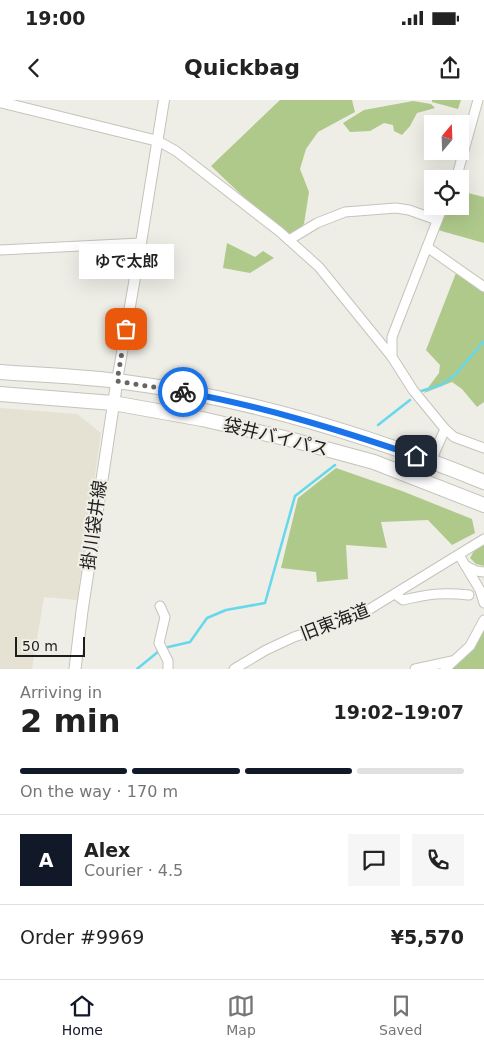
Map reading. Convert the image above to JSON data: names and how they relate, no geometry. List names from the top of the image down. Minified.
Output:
{"streets":{"highway":["袋井バイパス"],"main road":["掛川袋井線"],"street":["旧東海道"]},"crossings":[["袋井バイパス","掛川袋井線"]],"places":["ゆで太郎"],"scale_bar":"50 m","north":"top","page":{"status":"19:00","header":"Quickbag","bubble":"ゆで太郎","scale":"50 m","heading":["2 min","Arriving in","19:02–19:07"],"panel":["Alex","Courier · 4.5","Order #9969","¥5,570"],"bar":"On the way · 170 m","round":"A","tabs":["Home","Map","Saved"]}}
